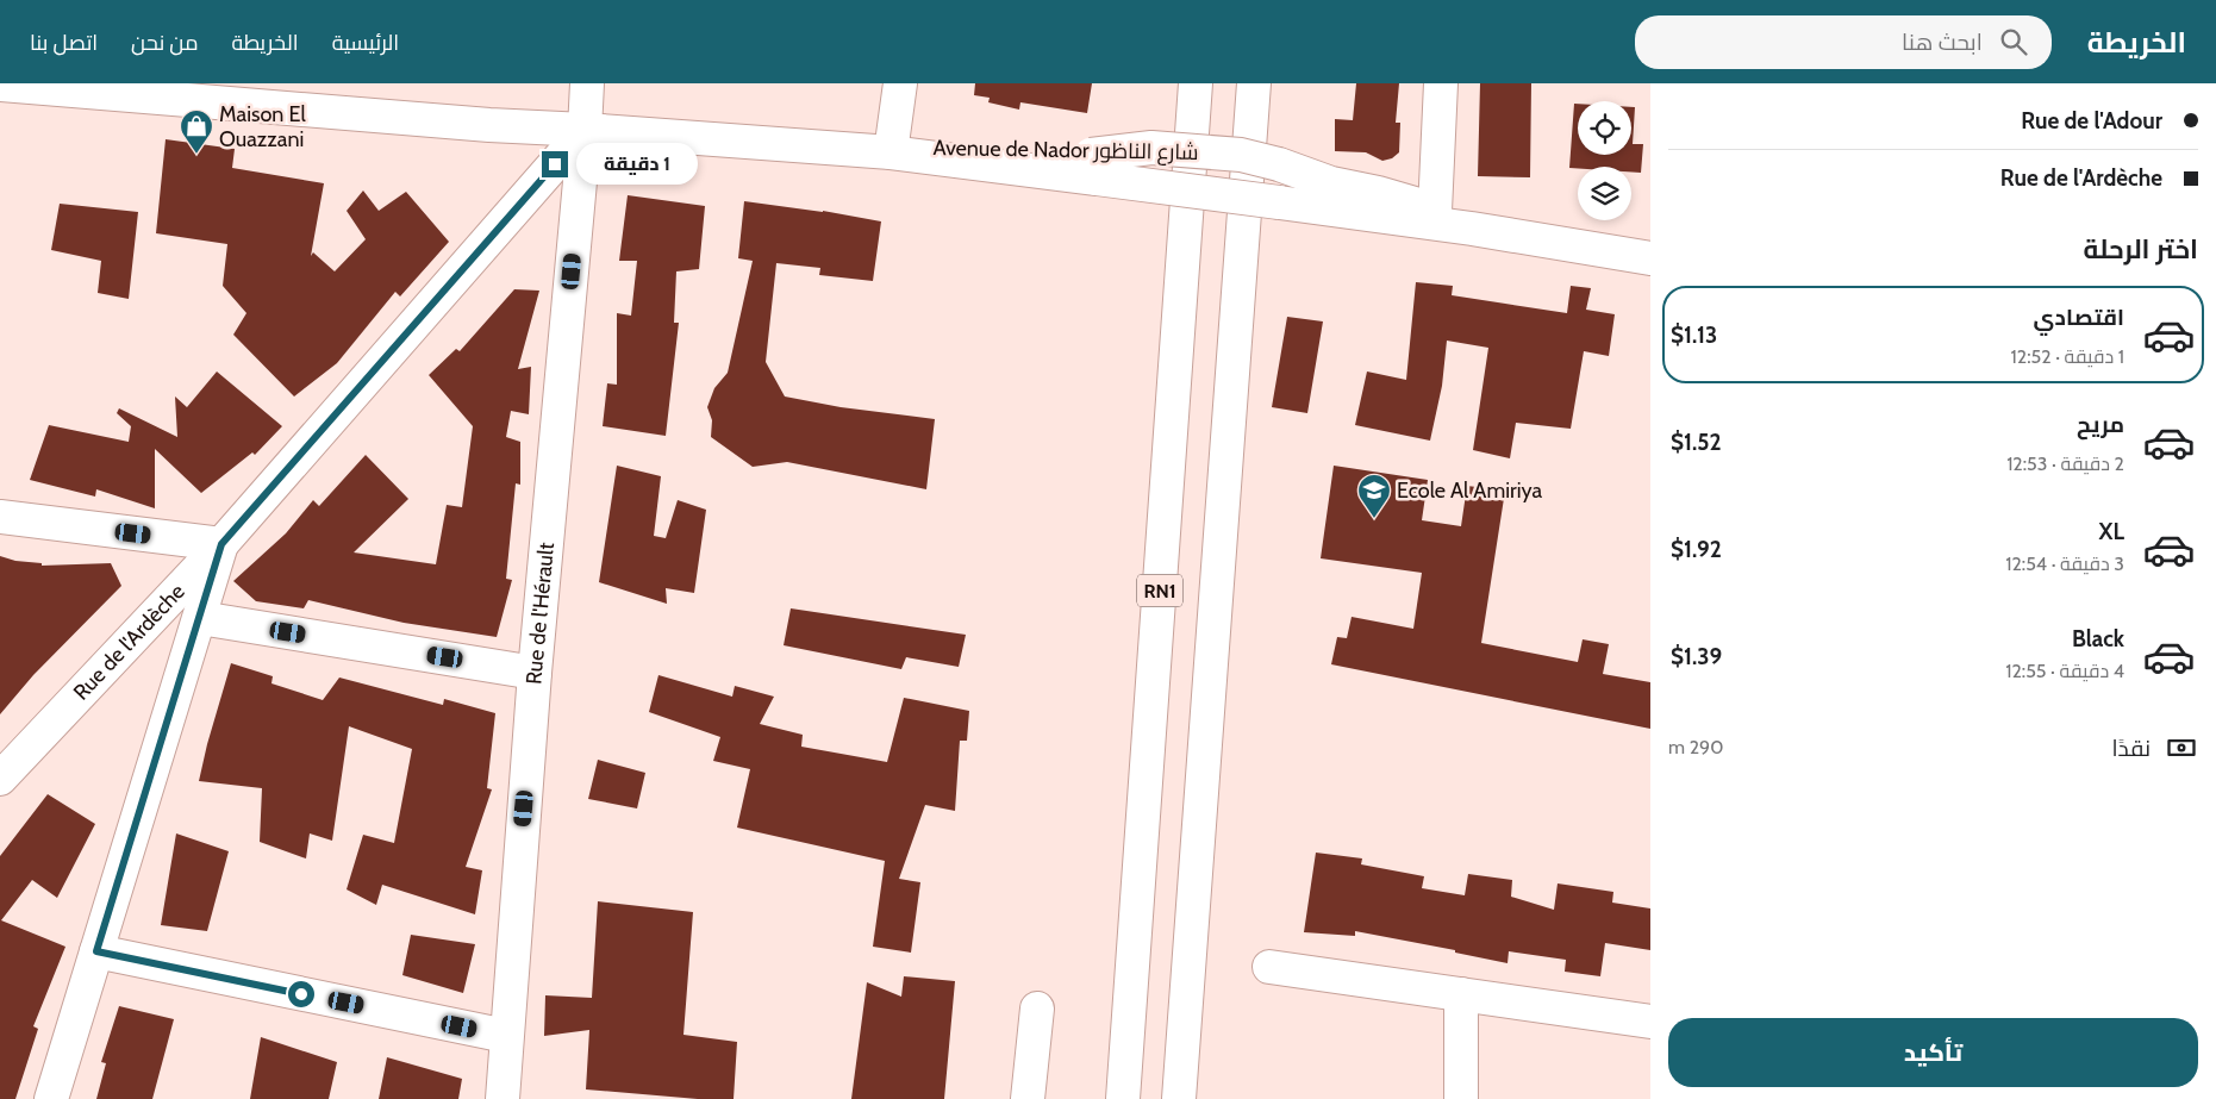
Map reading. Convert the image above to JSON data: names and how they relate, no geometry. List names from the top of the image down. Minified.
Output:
{"streets":{"main road":["Avenue de Nador شارع الناظور","RN1","Rue de l'Hérault","Rue de l'Ardèche"]},"crossings":[["Avenue de Nador شارع الناظور","Rue de l'Hérault"],["Avenue de Nador شارع الناظور","Rue de l'Ardèche"],["Rue de l'Hérault","Rue de l'Ardèche"]],"places":{"shop":["Maison El Ouazzani"],"school or university":["Ecole Al Amiriya"]},"page":{"header":"الخريطة","search":"ابحث هنا","nav":["الرئيسية","الخريطة","من نحن","اتصل بنا"],"banner":["Rue de l'Adour","Rue de l'Ardèche"],"bubble":"1 دقيقة","heading":"اختر الرحلة","list":[{"name":"اقتصادي","note":"1 دقيقة · 12:52","value":"$1.13"},{"name":"مريح","note":"2 دقيقة · 12:53","value":"$1.52"},{"name":"XL","note":"3 دقيقة · 12:54","value":"$1.92"},{"name":"Black","note":"4 دقيقة · 12:55","value":"$1.39"}],"pay":["نقدًا","290 m"],"buttons":"تأكيد"}}
